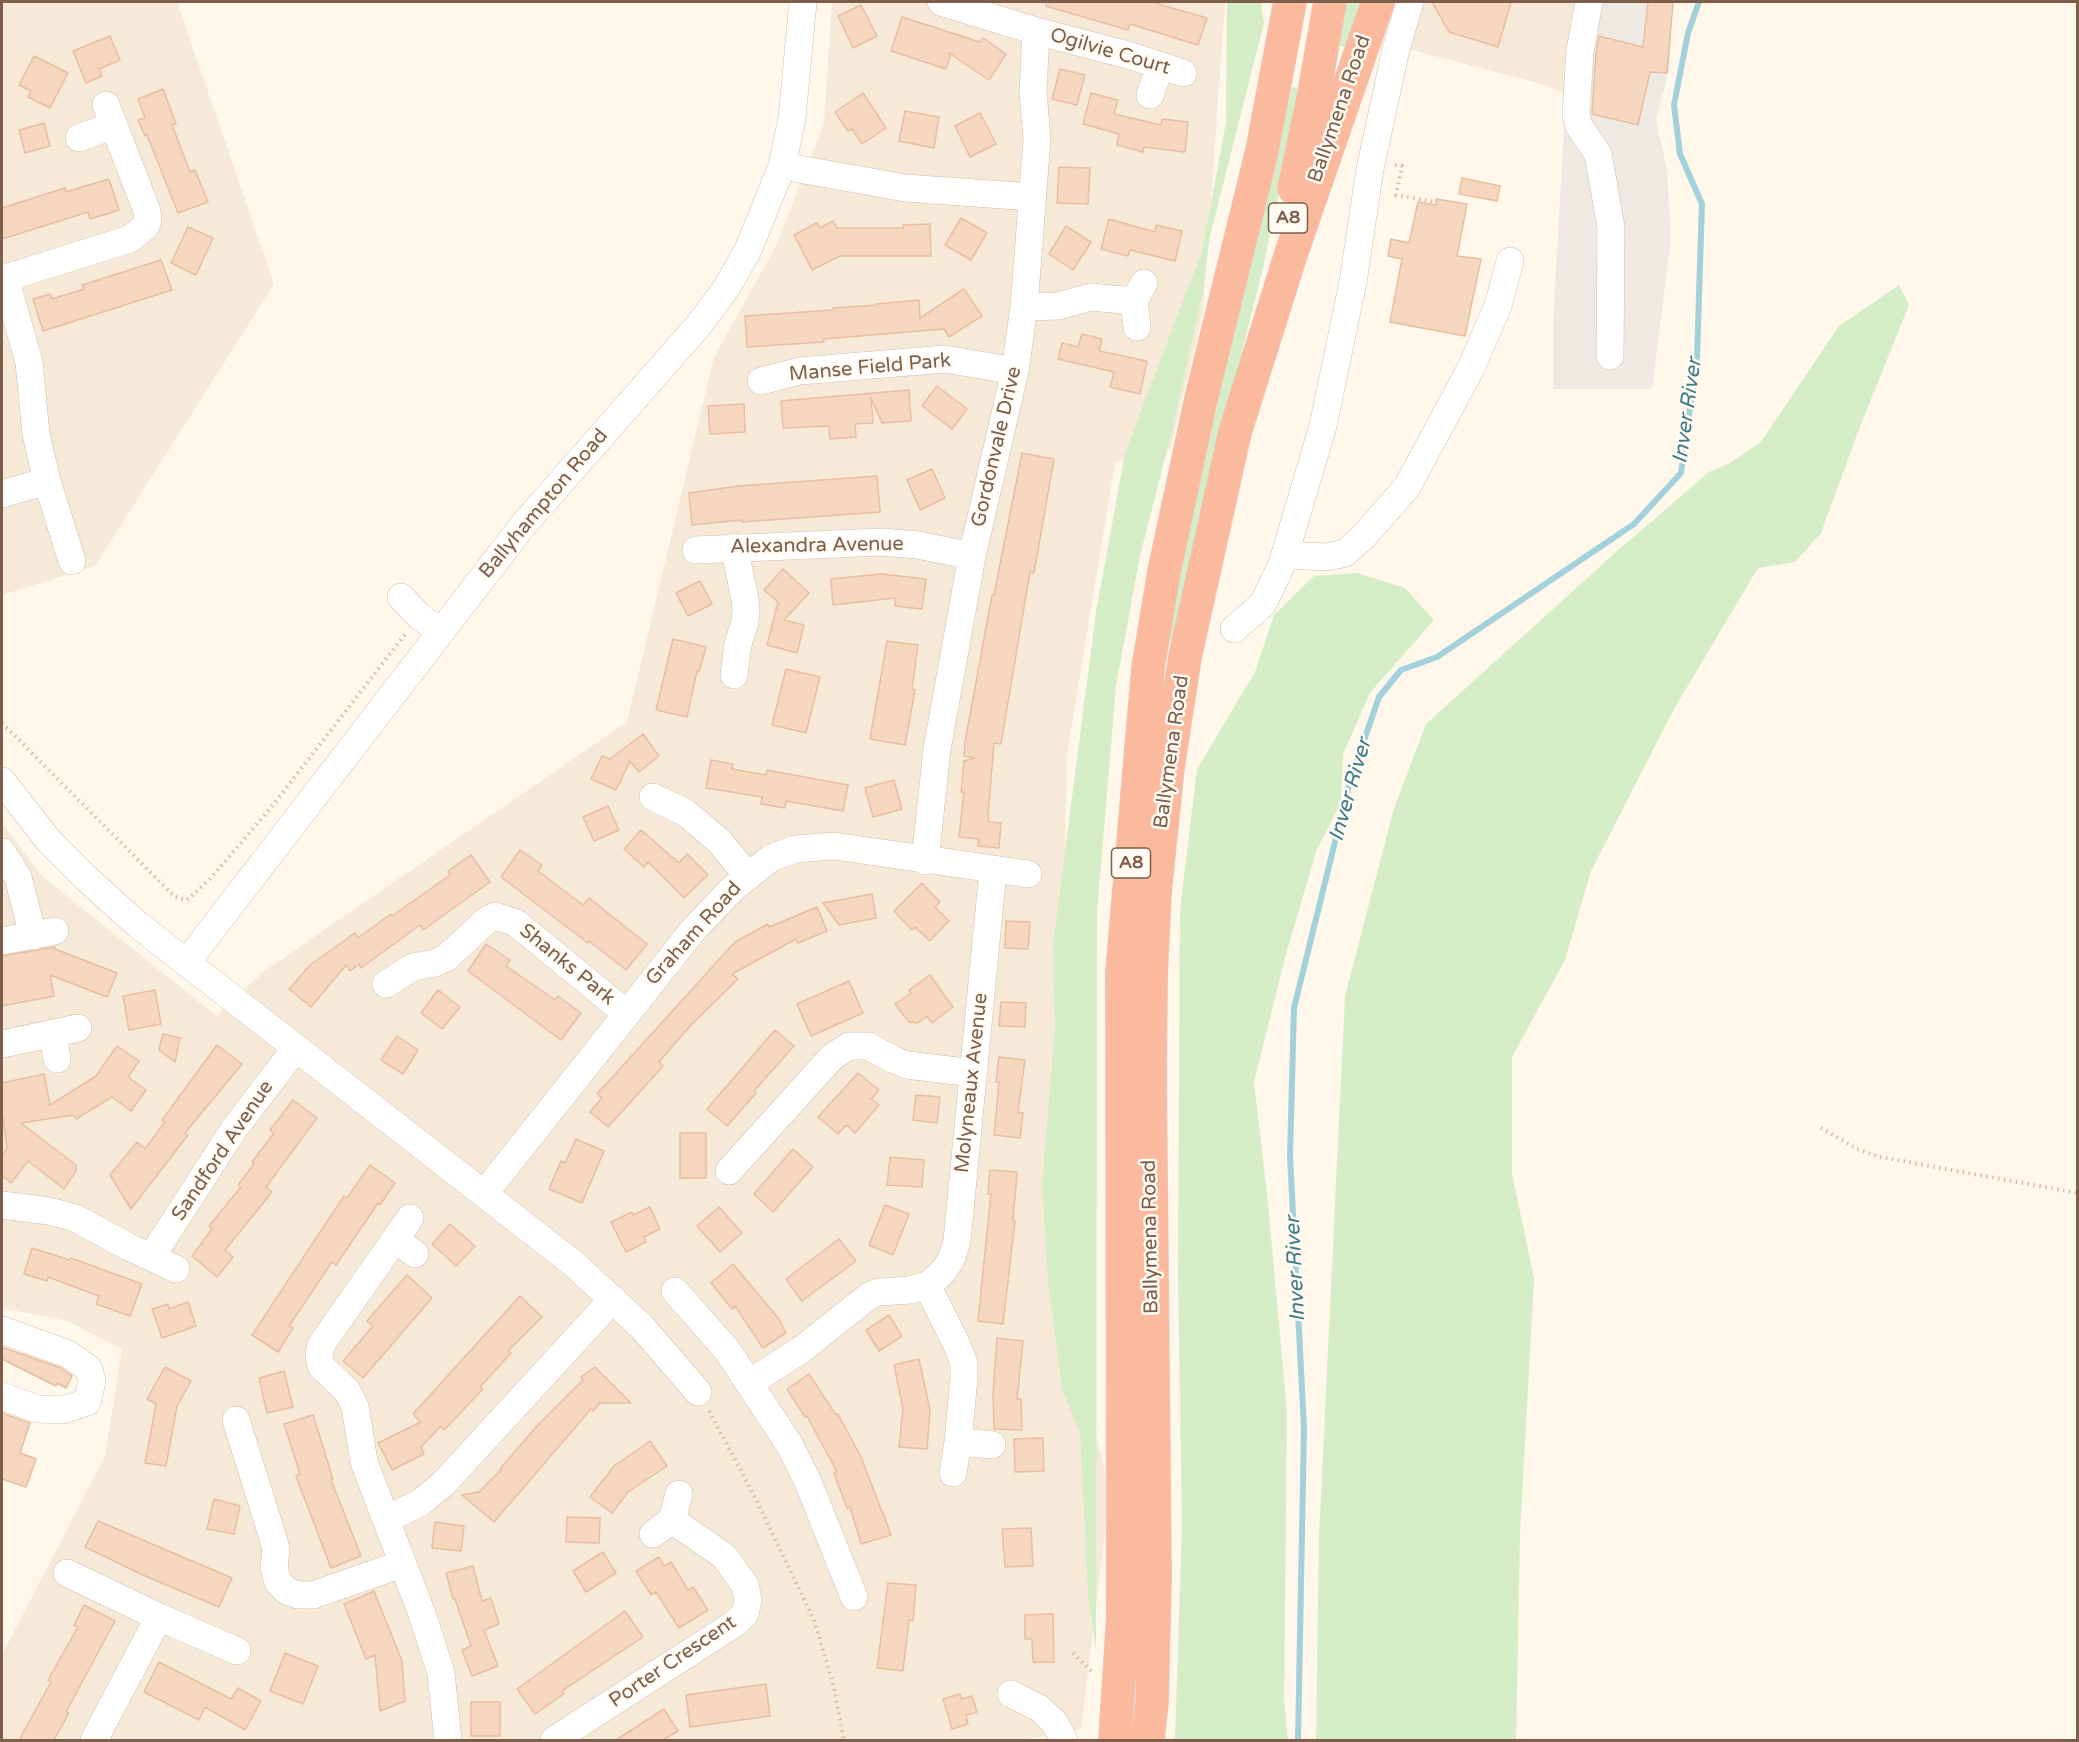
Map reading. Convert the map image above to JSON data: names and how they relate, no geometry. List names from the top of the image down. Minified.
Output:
{"streets":{"highway":["Ballymena Road","A8"],"street":["Ogilvie Court","Manse Field Park","Gordonvale Drive","Ballyhampton Road","Alexandra Avenue","Graham Road","Shanks Park","Molyneaux Avenue","Sandford Avenue","Porter Crescent"]},"crossings":[["Ogilvie Court","Gordonvale Drive"],["Ballymena Road","A8"],["Manse Field Park","Gordonvale Drive"],["Gordonvale Drive","Alexandra Avenue"],["Gordonvale Drive","Graham Road"],["Graham Road","Shanks Park"],["Graham Road","Molyneaux Avenue"]],"water":["Inver River"]}
